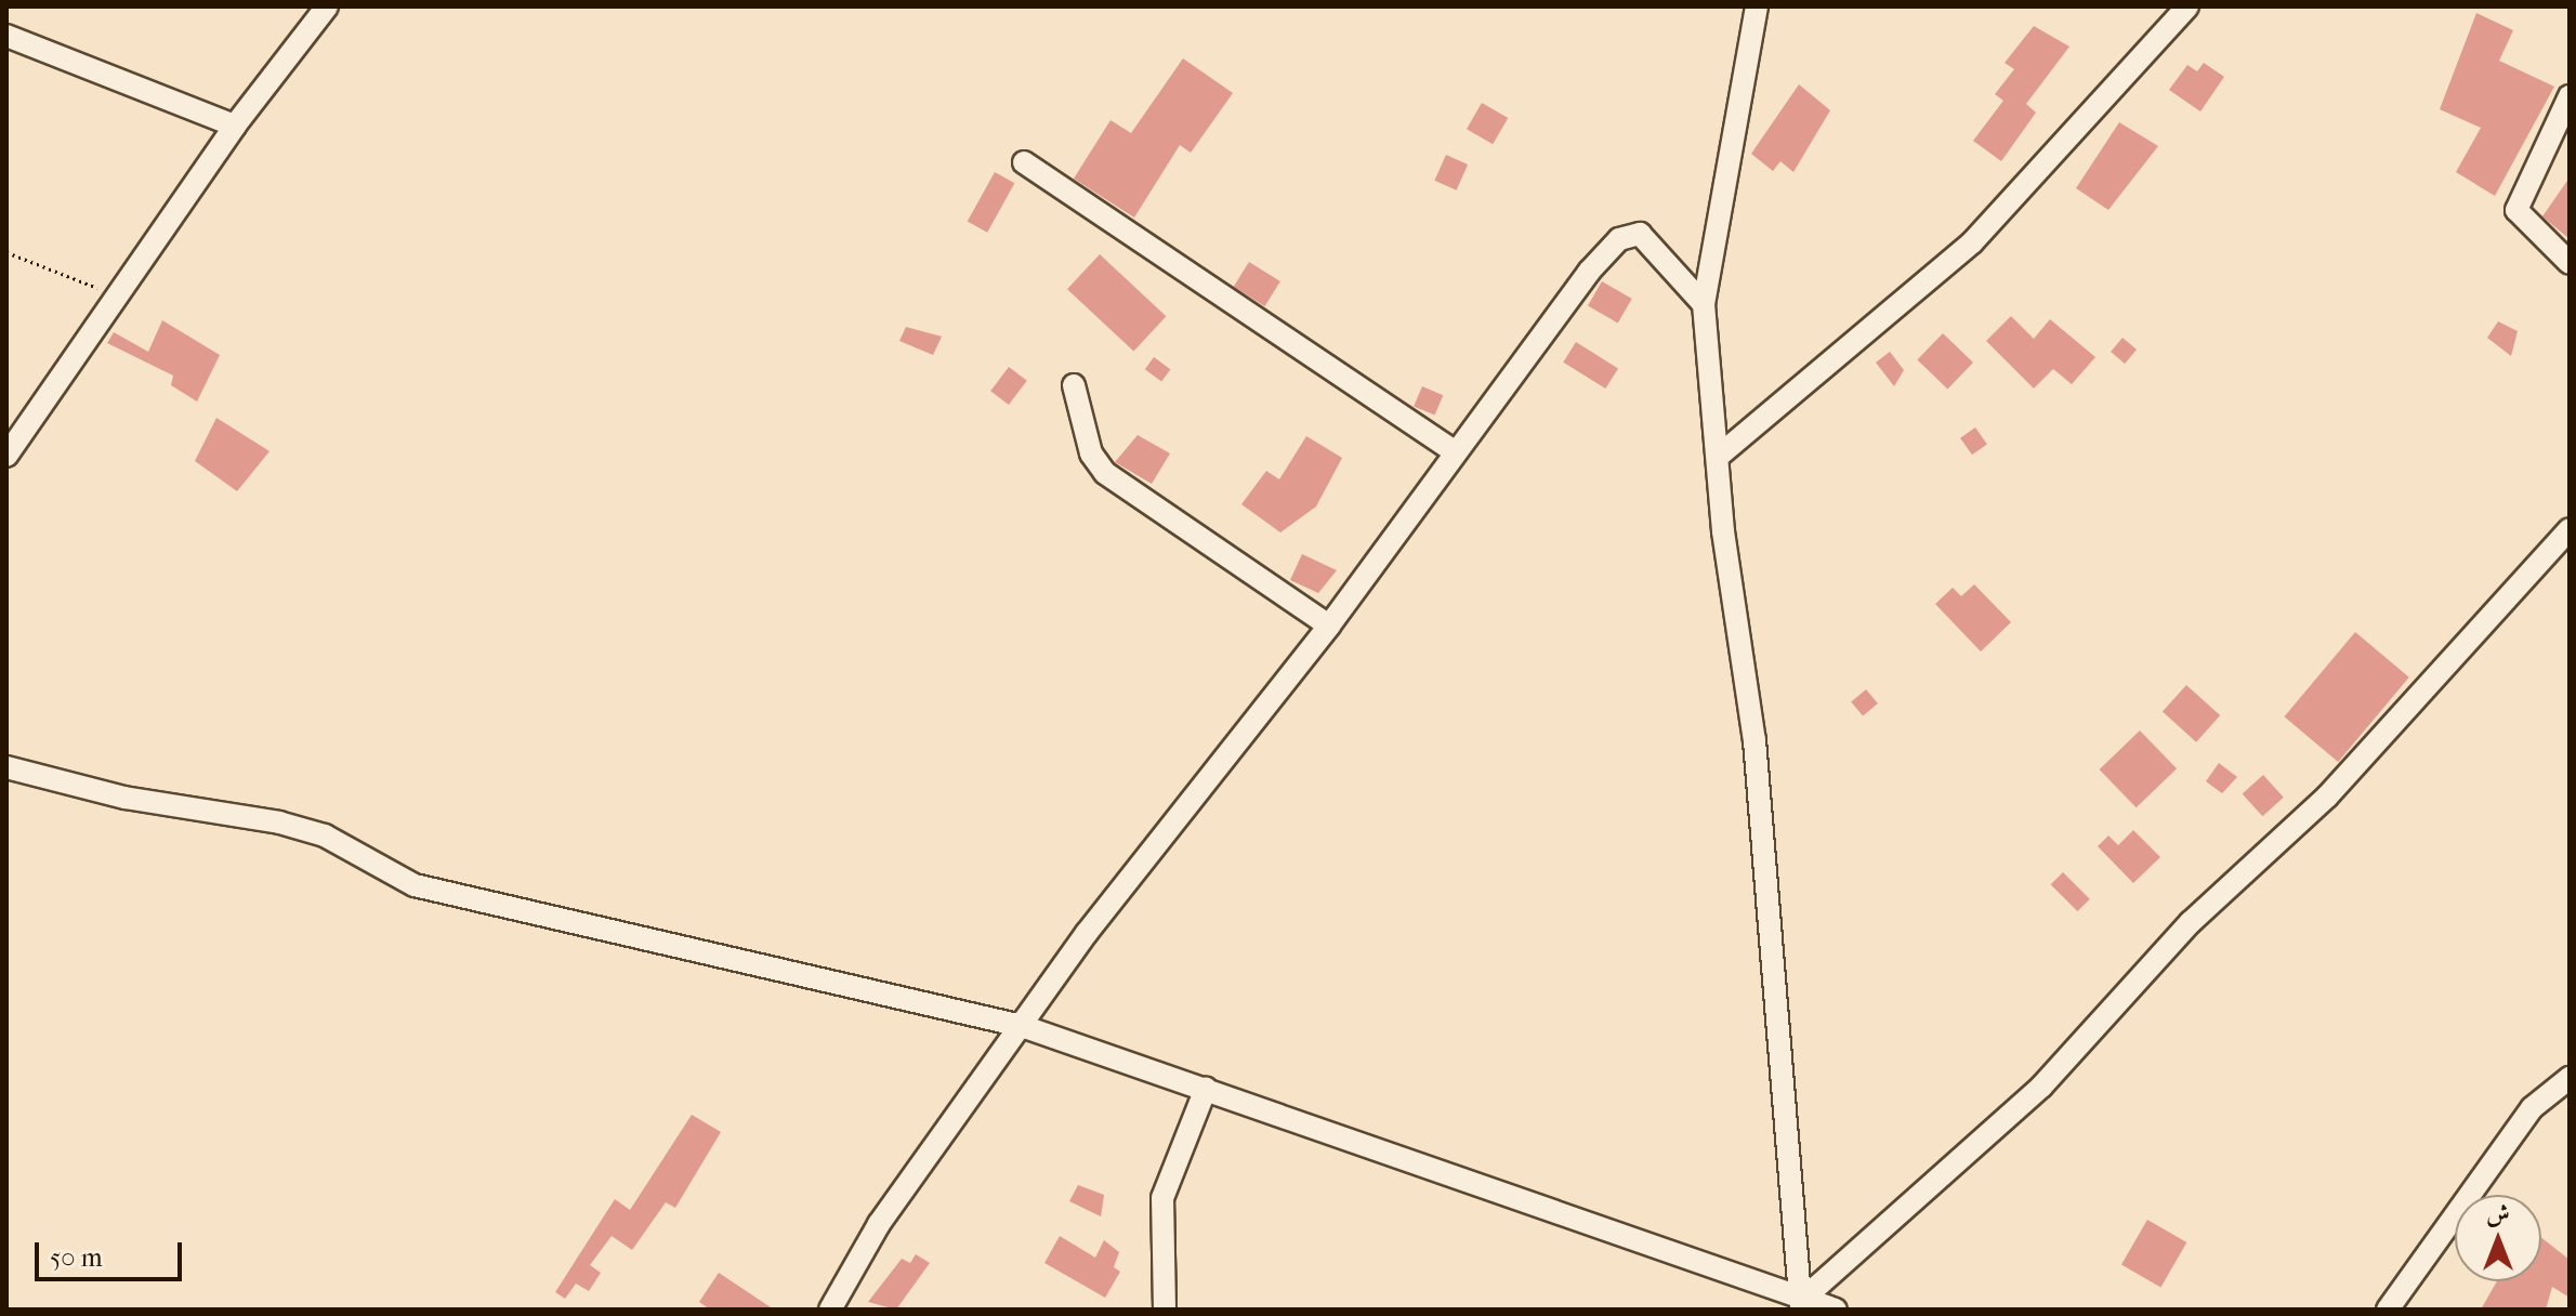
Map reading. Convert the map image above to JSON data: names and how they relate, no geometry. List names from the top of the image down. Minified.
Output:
{"scale_bar":"50 m","north":"top"}
